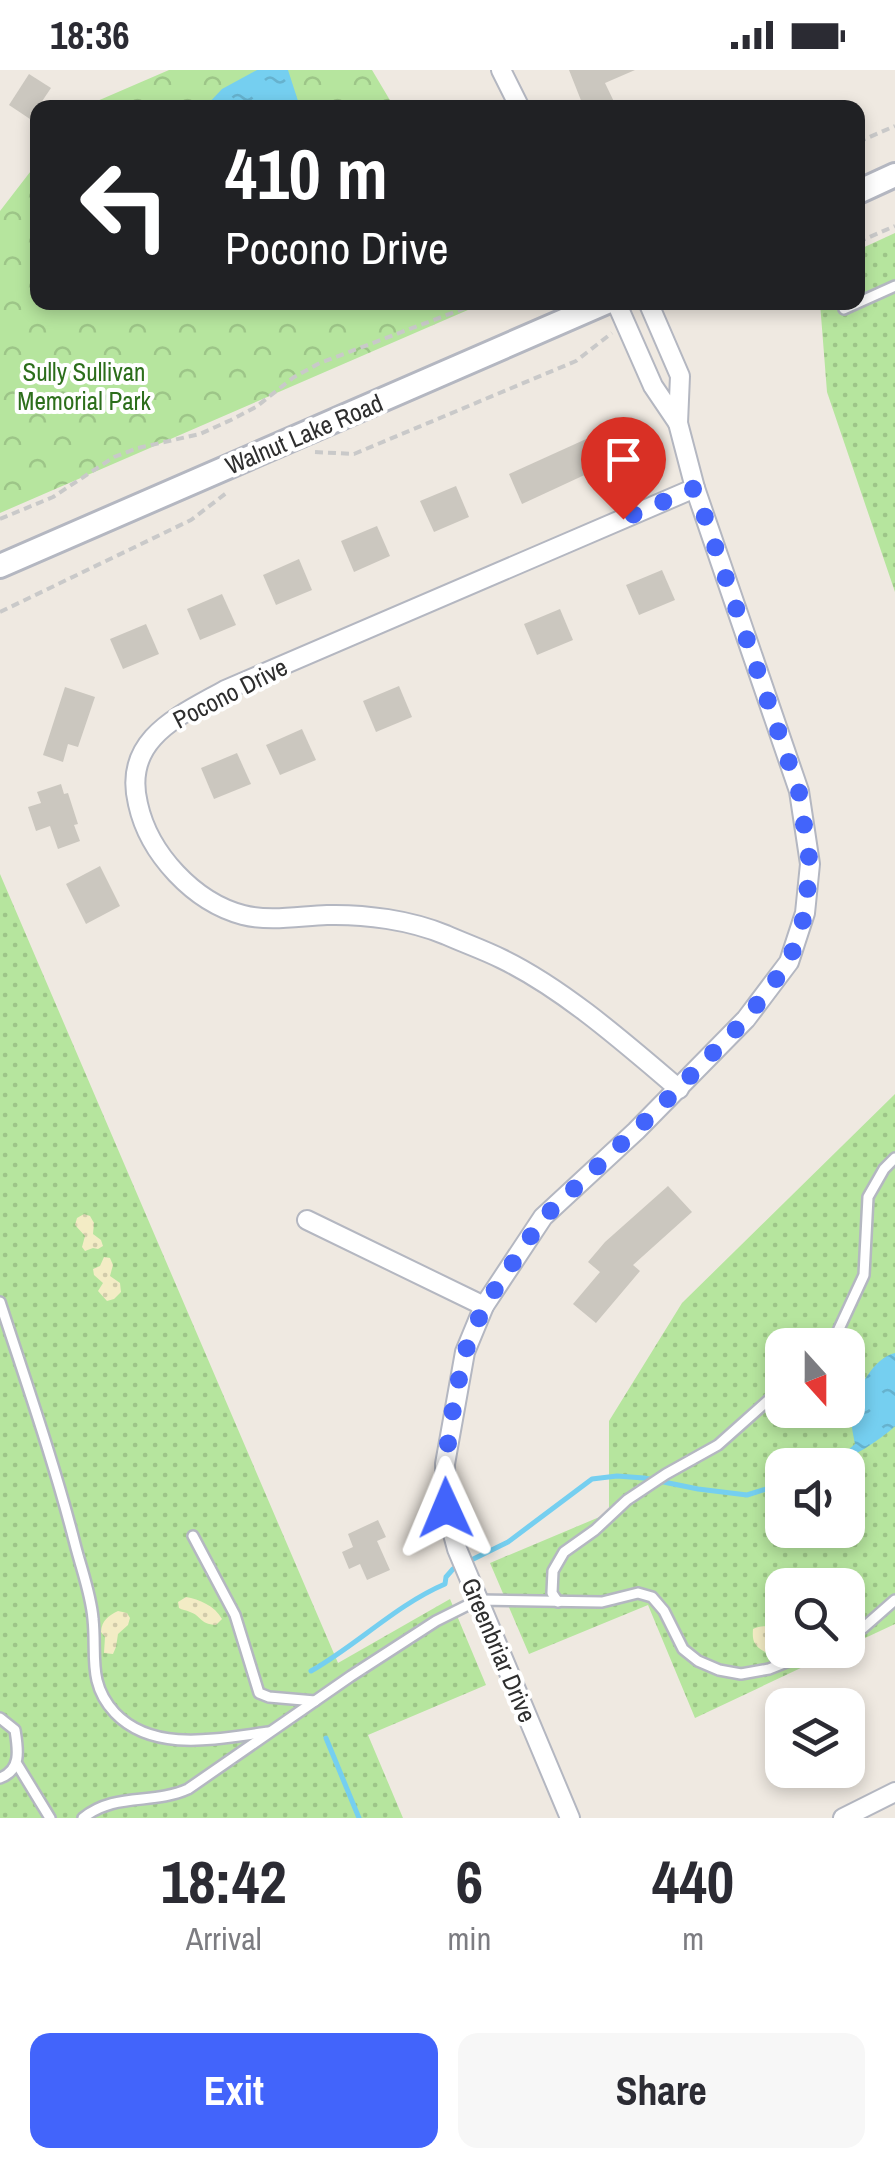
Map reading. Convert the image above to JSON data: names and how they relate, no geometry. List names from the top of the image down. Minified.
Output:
{"streets":{"street":["Walnut Lake Road","Pocono Drive","Greenbriar Drive"]},"crossings":[["Pocono Drive","Greenbriar Drive"]],"parks":["Sully Sullivan Memorial Park"],"north":"bottom","page":{"status":"18:36","turn":["410 m","Pocono Drive"],"eta":["18:42","Arrival","6","min","440","m"],"buttons":["Exit","Share"]}}
